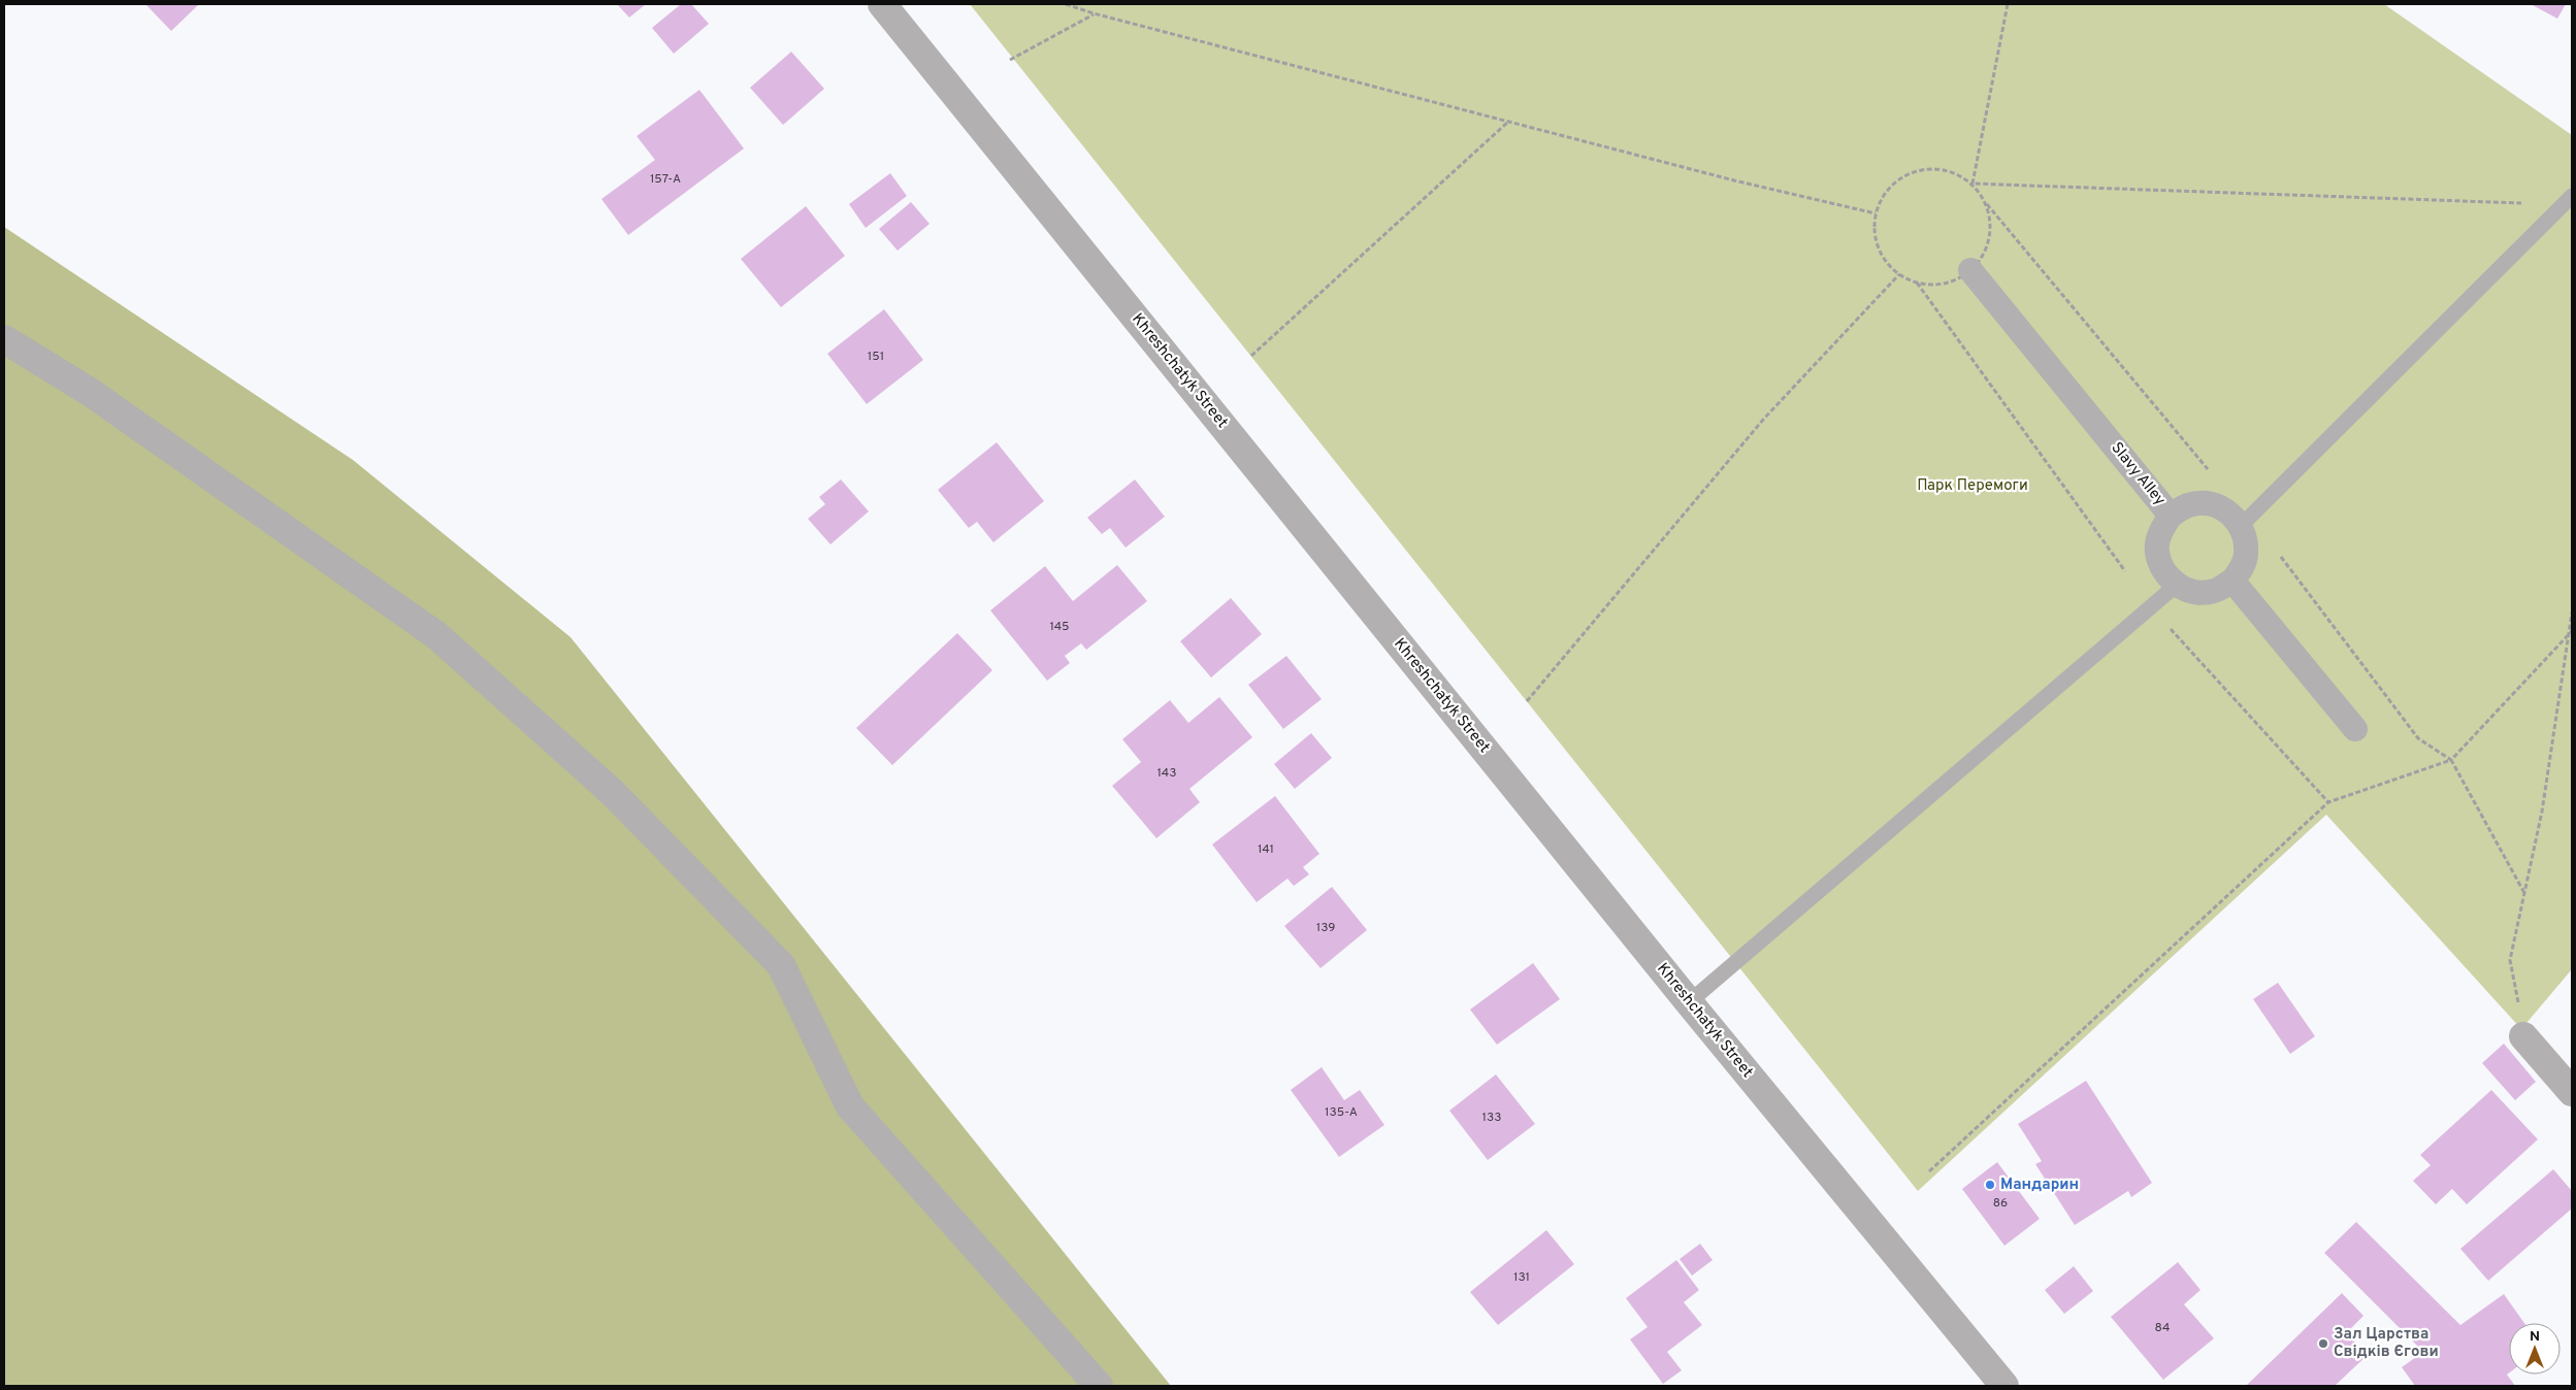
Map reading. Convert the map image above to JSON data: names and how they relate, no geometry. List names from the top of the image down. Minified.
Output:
{"streets":{"street":["Khreshchatyk Street","Slavy Alley"]},"parks":["Парк Перемоги"],"places":["Мандарин","Зал Царства Свідків Єгови"],"house_numbers":["157-А","151","145","143","141","139","135-А","133","86","131","84"],"north":"top"}
